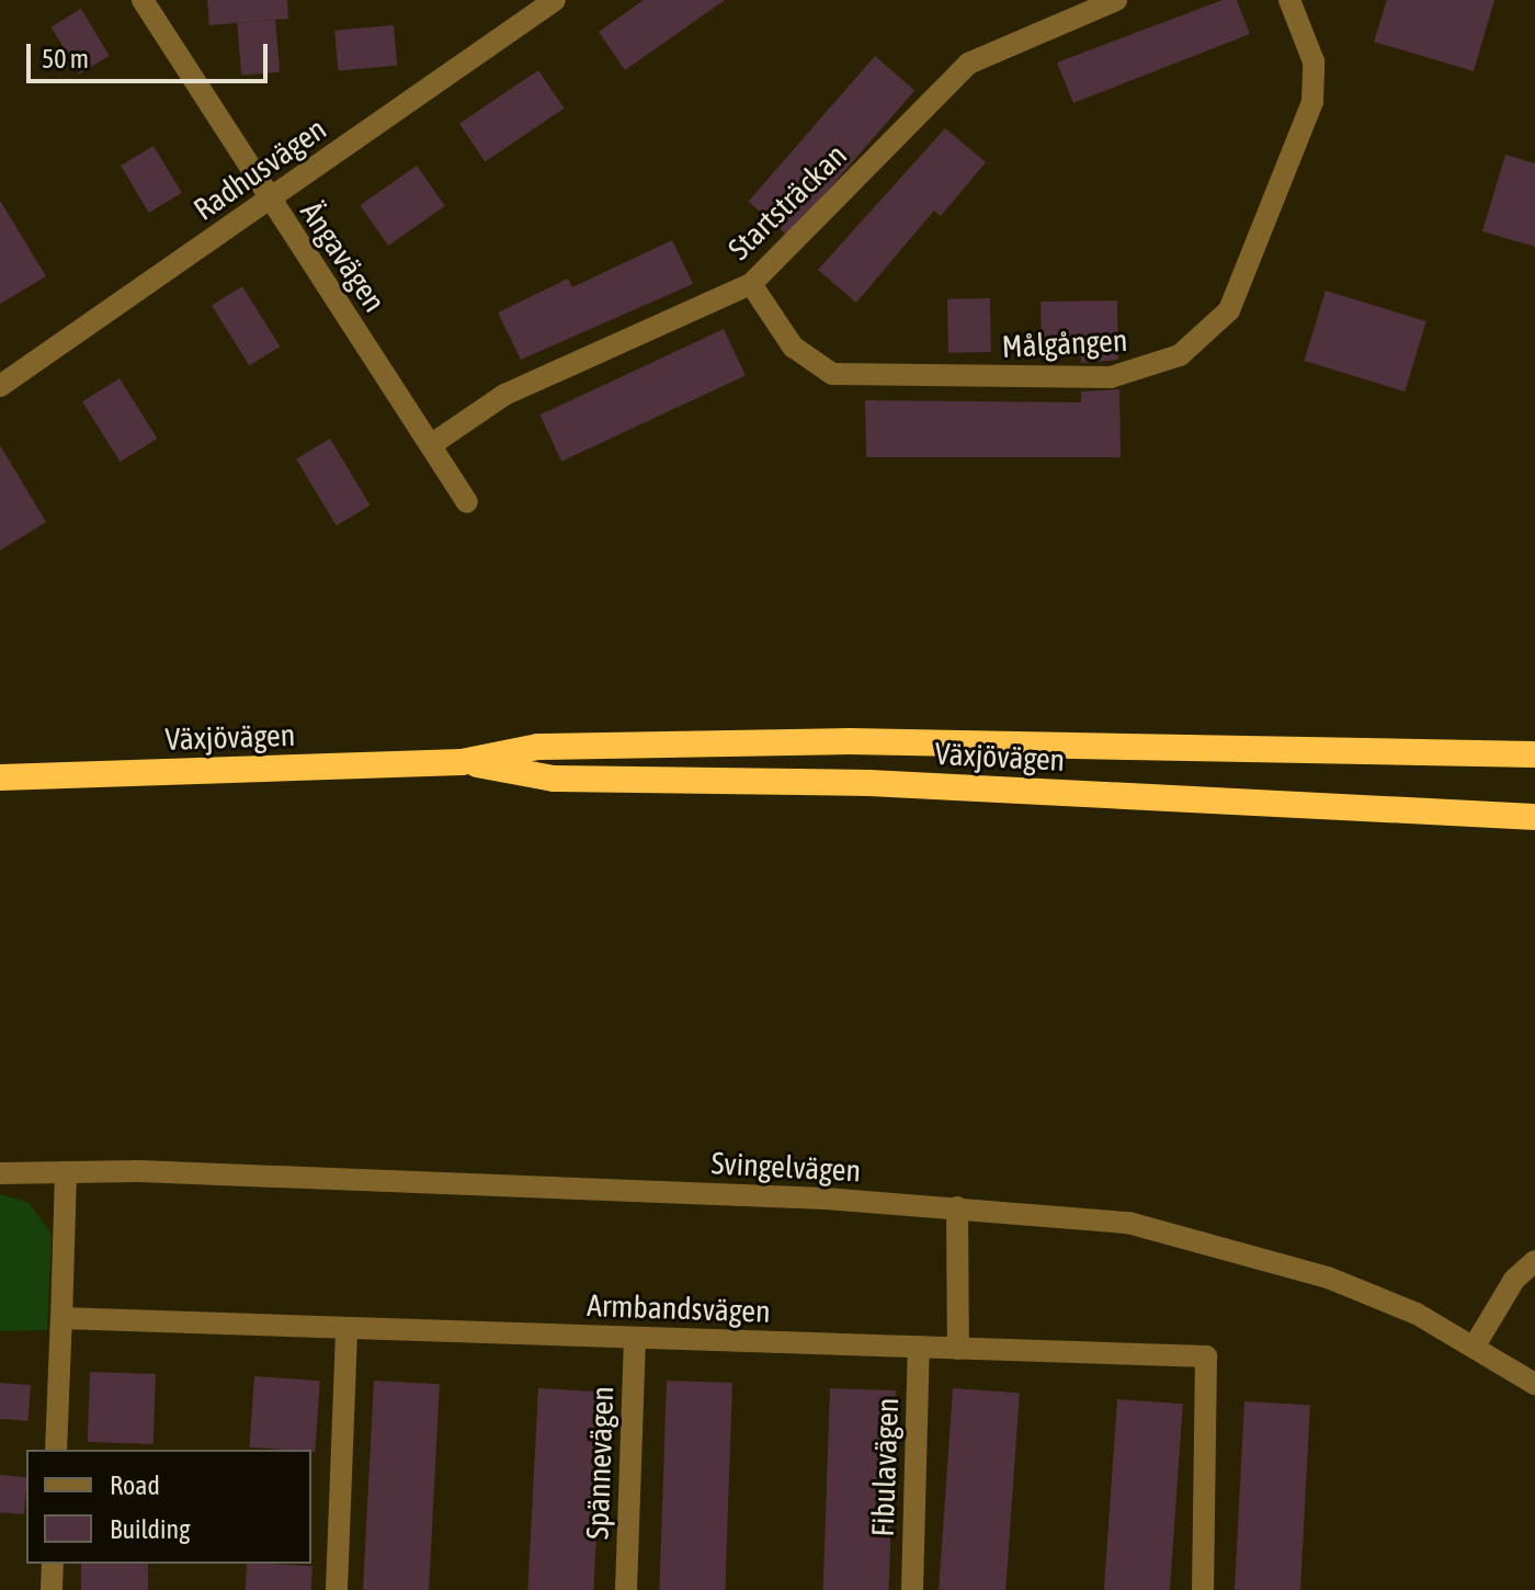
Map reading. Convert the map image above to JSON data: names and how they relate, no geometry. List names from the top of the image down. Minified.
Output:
{"streets":{"highway":["Växjövägen"],"street":["Radhusvägen","Startsträckan","Ängavägen","Målgången","Svingelvägen","Armbandsvägen","Spännevägen","Fibulavägen"]},"crossings":[["Radhusvägen","Ängavägen"],["Startsträckan","Ängavägen"],["Startsträckan","Målgången"],["Armbandsvägen","Spännevägen"],["Armbandsvägen","Fibulavägen"]],"legend":["Road","Building"],"scale_bar":"50 m"}
